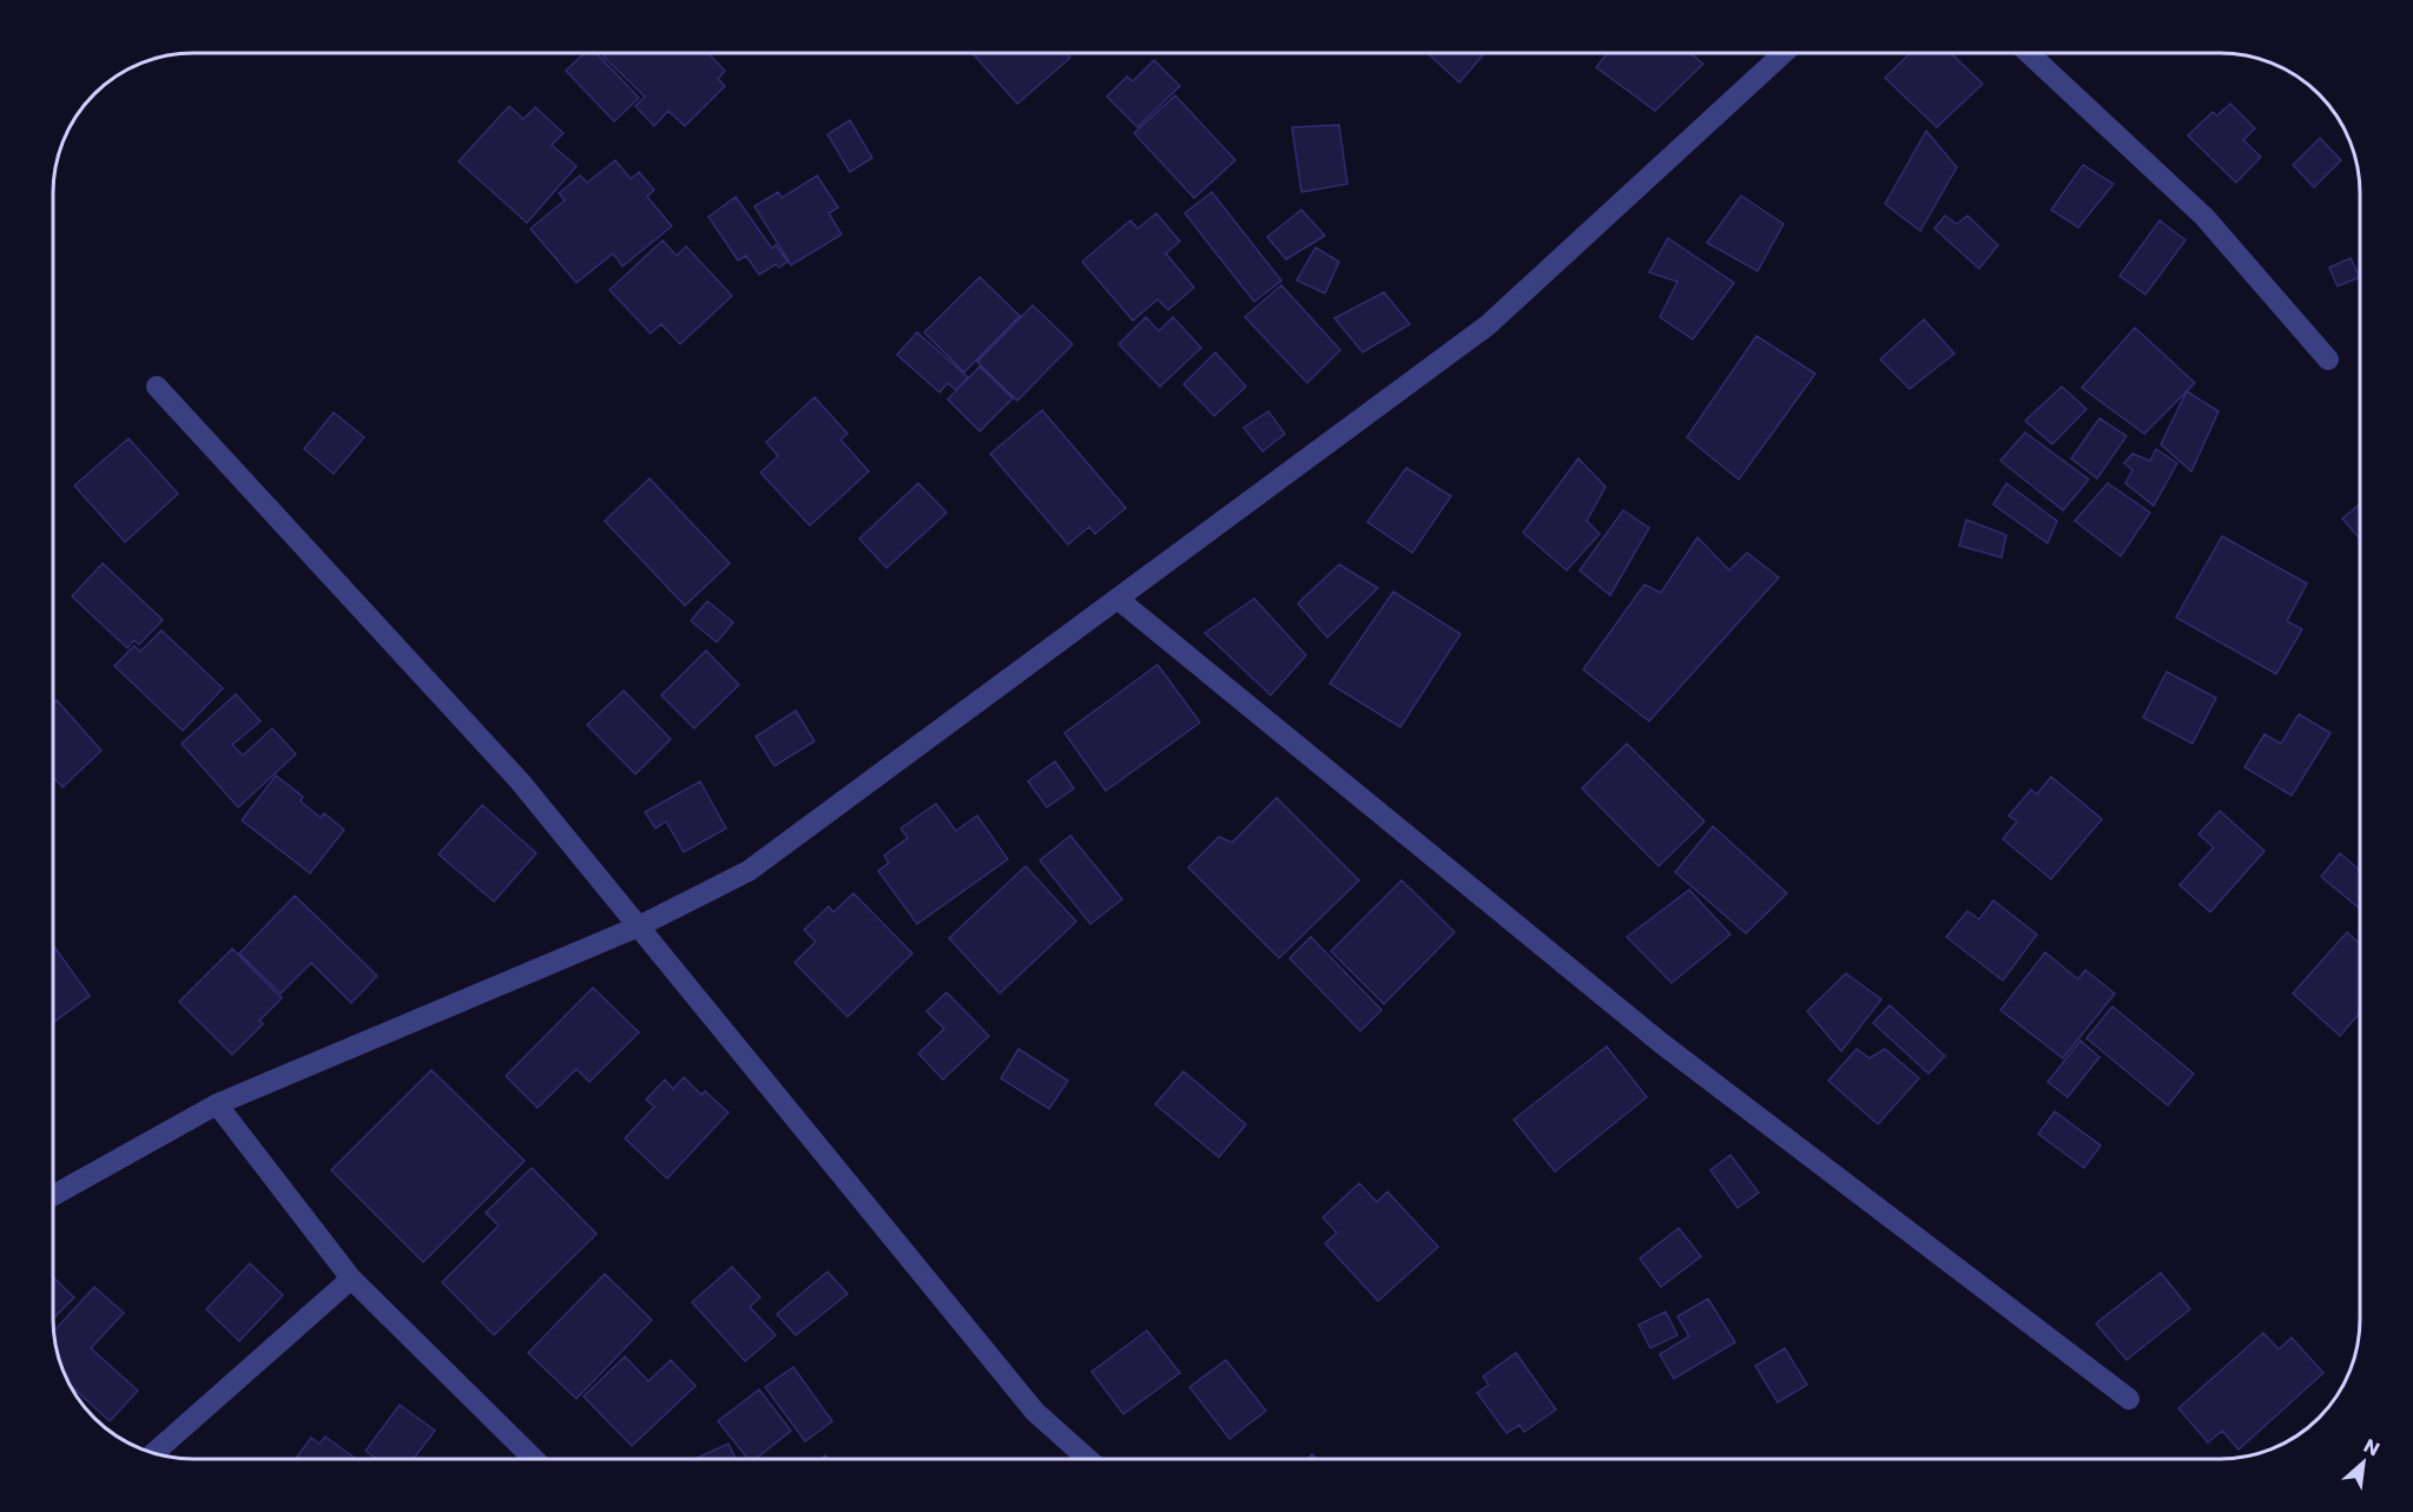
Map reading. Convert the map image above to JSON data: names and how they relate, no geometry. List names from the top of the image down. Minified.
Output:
{"north":"top right"}
